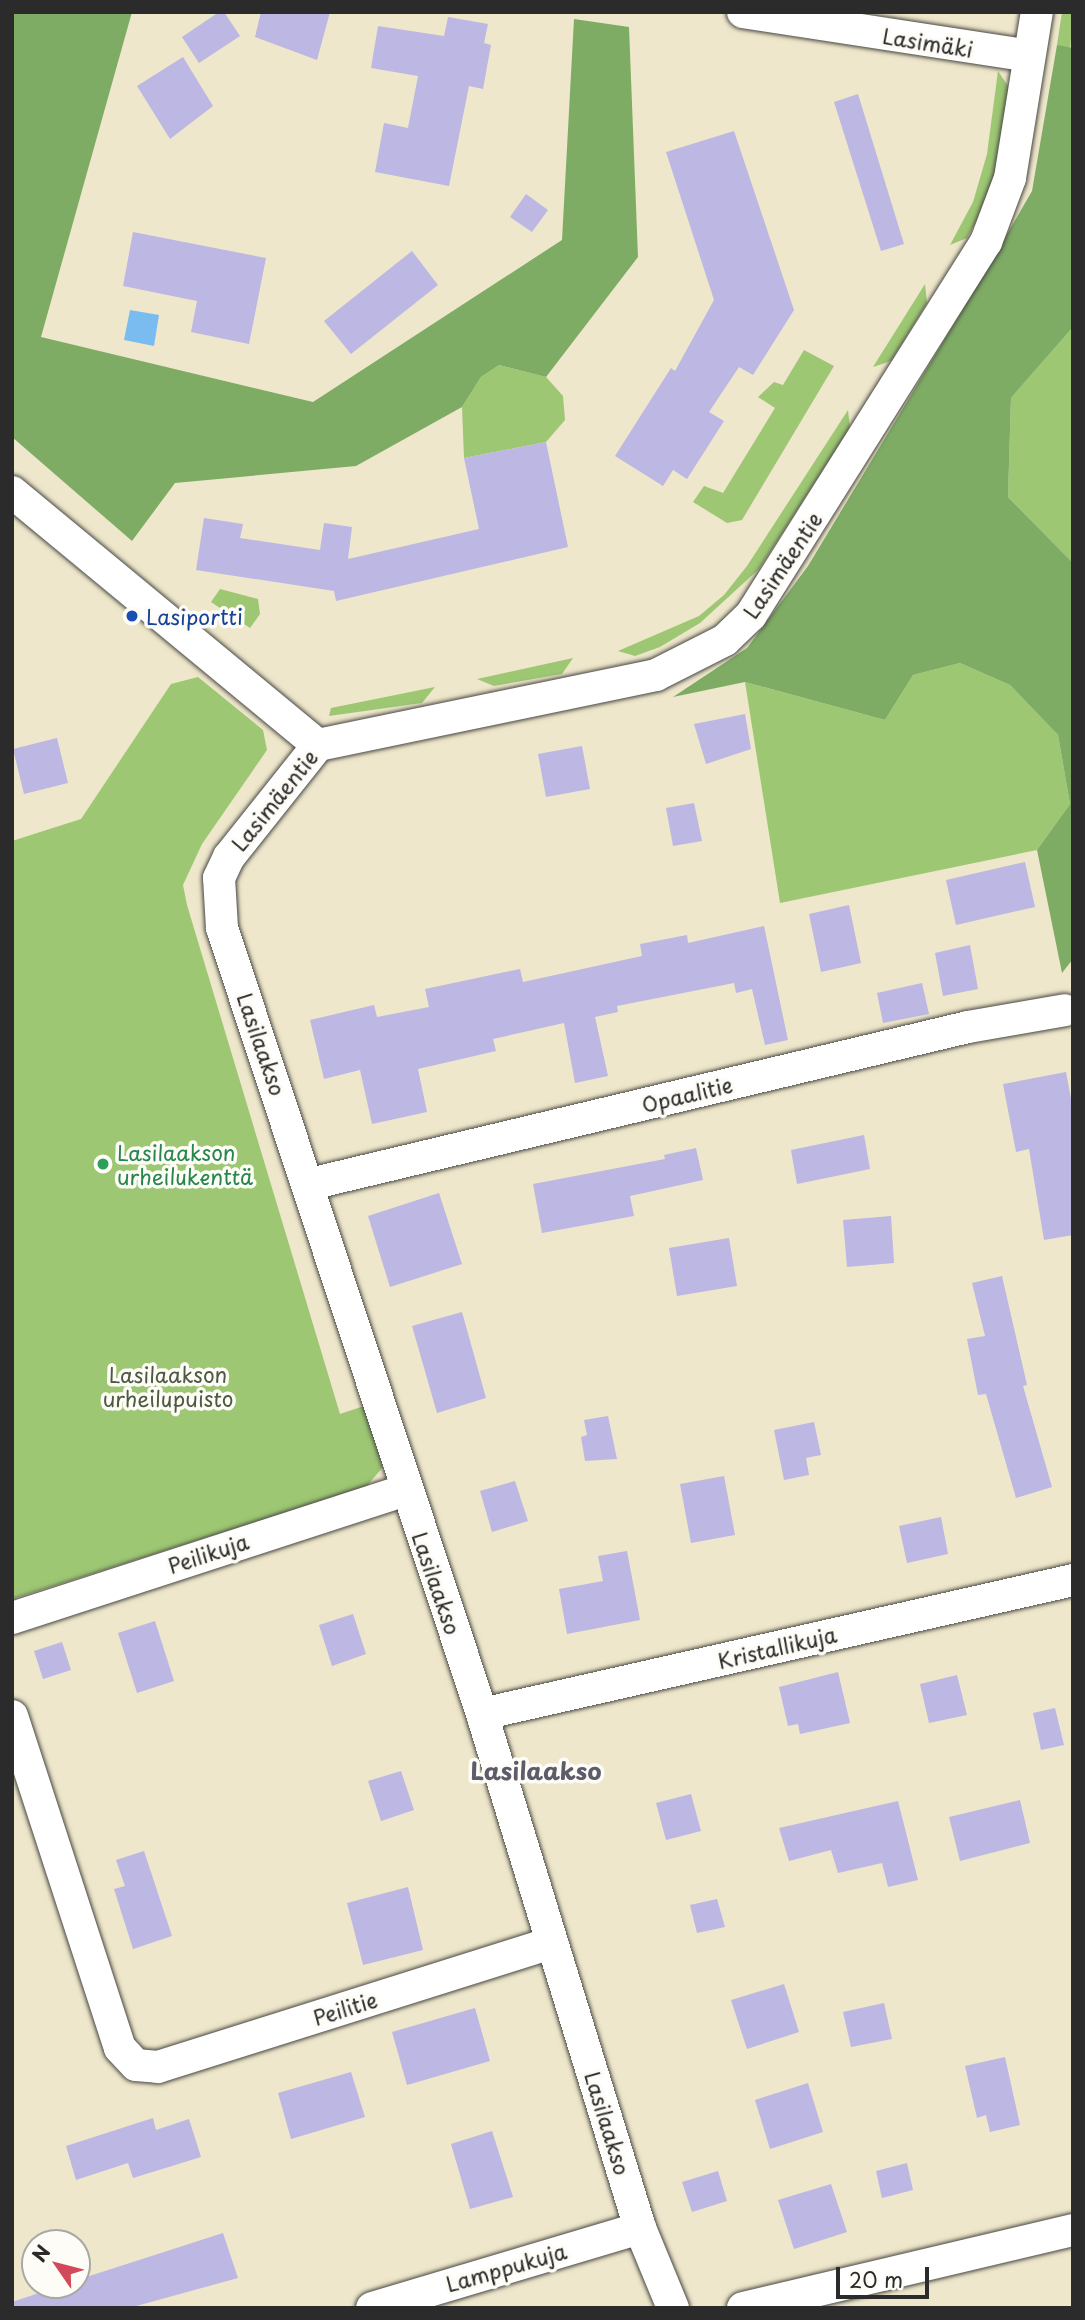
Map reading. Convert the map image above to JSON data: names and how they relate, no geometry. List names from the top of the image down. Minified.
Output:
{"streets":{"street":["Lasimäki","Lasimäentie","Lasilaakso","Opaalitie","Peilikuja","Kristallikuja","Peilitie","Lamppukuja"]},"crossings":[["Lasimäki","Lasimäentie"],["Lasimäentie","Lasilaakso"],["Lasilaakso","Opaalitie"],["Lasilaakso","Peilikuja"],["Lasilaakso","Kristallikuja"],["Lasilaakso","Peilitie"],["Lasilaakso","Lamppukuja"]],"districts":["Lasilaakso"],"parks":["Lasilaakson urheilupuisto"],"places":["Lasiportti","Lasilaakson urheilukenttä"],"scale_bar":"20 m","north":"top left"}
